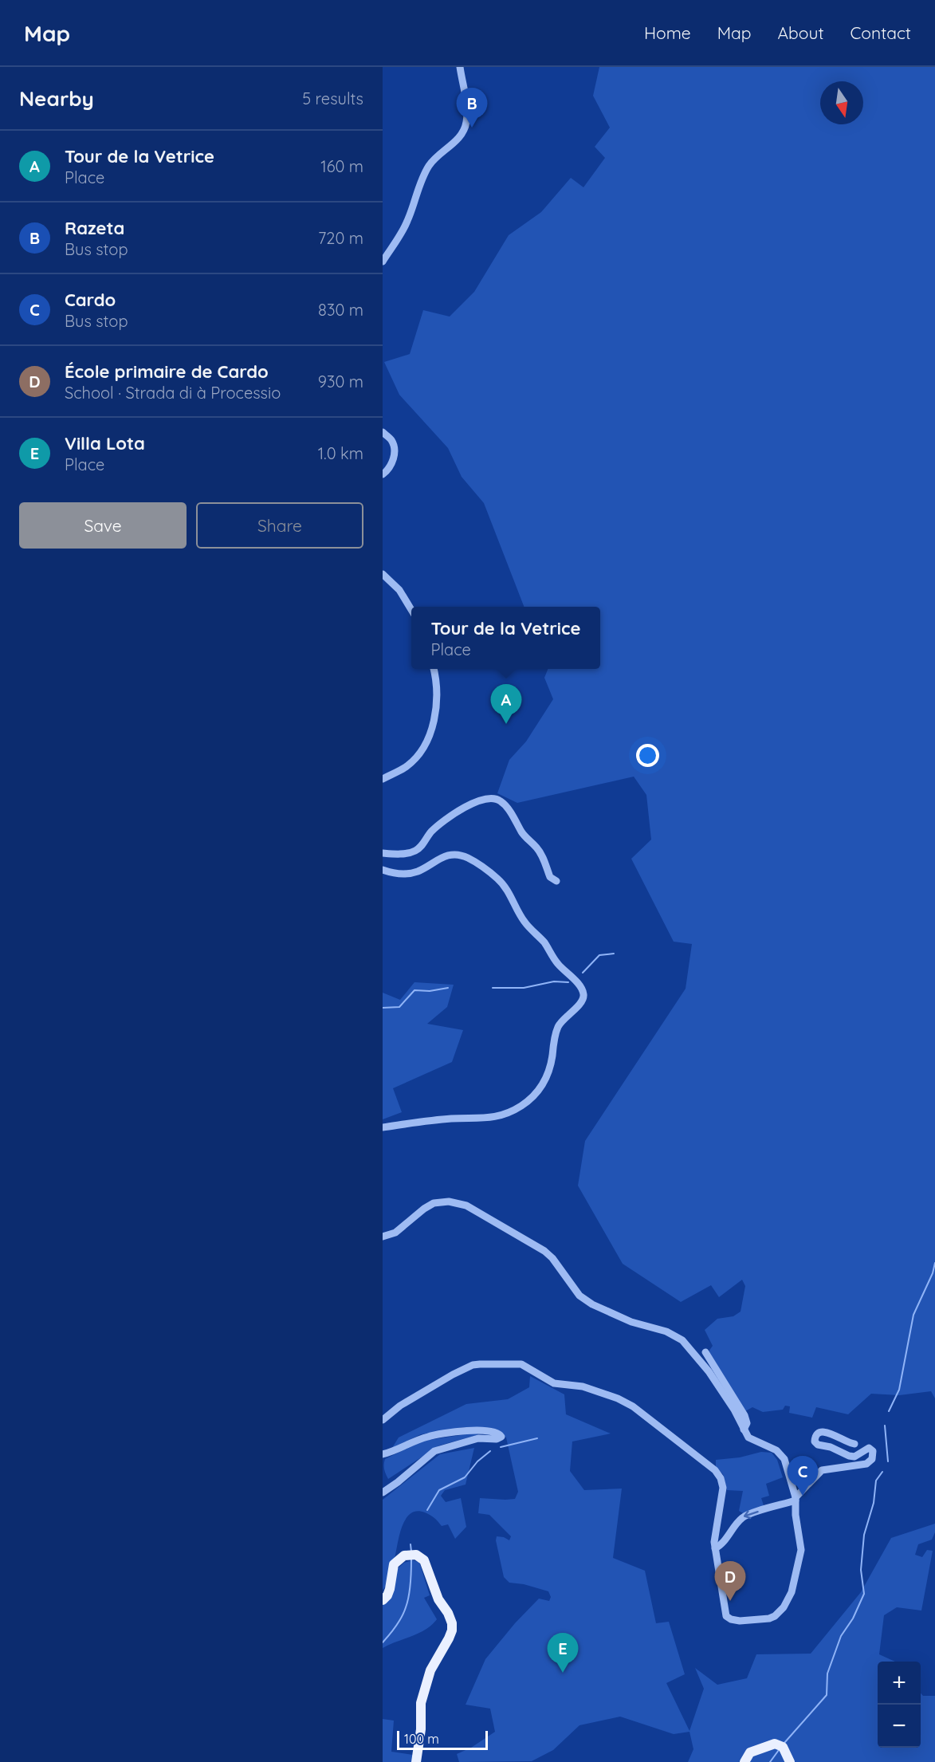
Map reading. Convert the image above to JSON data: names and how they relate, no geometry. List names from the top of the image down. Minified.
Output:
{"scale_bar":"100 m","north":"bottom","page":{"header":"Map","nav":["Home","Map","About","Contact"],"heading":["Nearby","5 results"],"pins":["B","A","C","D","E"],"list":[{"mark":"A","name":"Tour de la Vetrice","note":"Place","value":"160 m"},{"mark":"B","name":"Razeta","note":"Bus stop","value":"720 m"},{"mark":"C","name":"Cardo","note":"Bus stop","value":"830 m"},{"mark":"D","name":"École primaire de Cardo","note":"School · Strada di à Processio","value":"930 m"},{"mark":"E","name":"Villa Lota","note":"Place","value":"1.0 km"}],"buttons":["Save","Share"],"popup":["Tour de la Vetrice","Place"],"map_buttons":["+","−"],"scale":"100 m"}}
